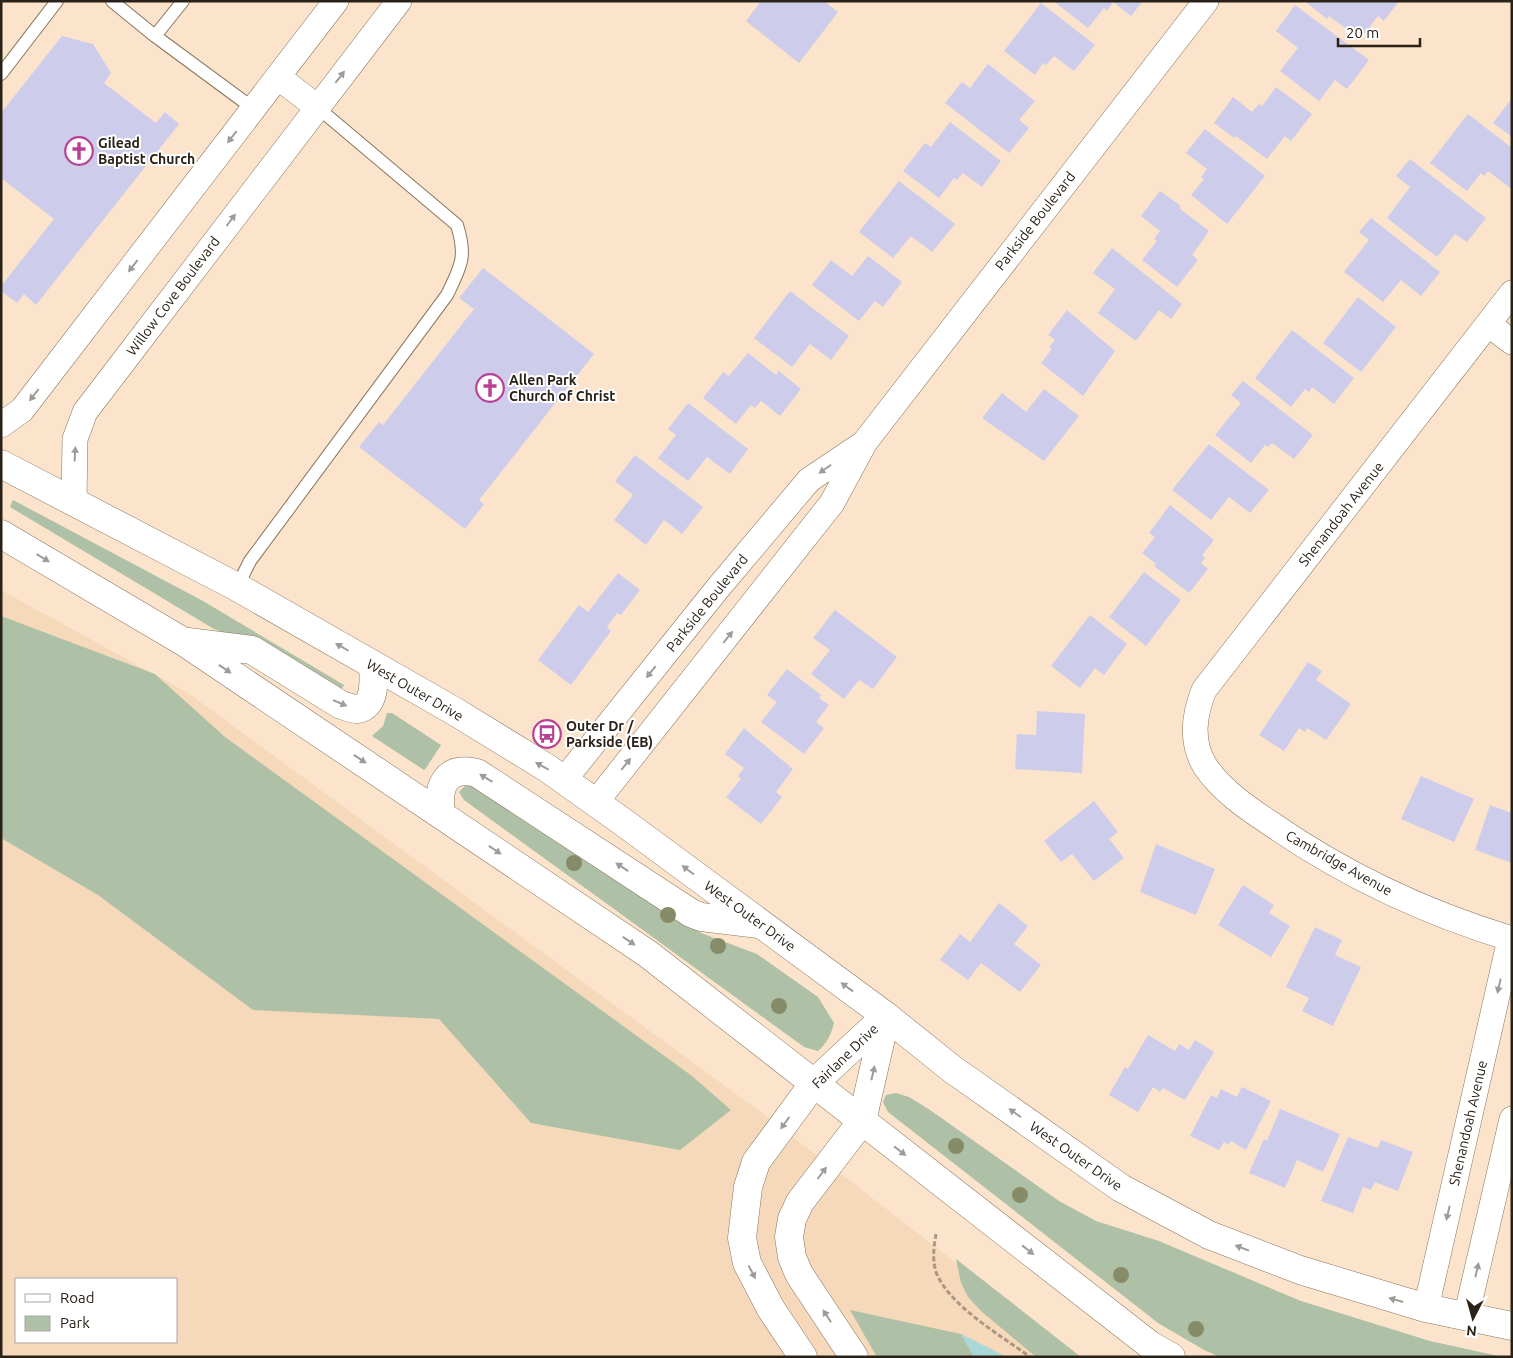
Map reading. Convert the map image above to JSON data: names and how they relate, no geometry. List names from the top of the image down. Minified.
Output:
{"streets":{"main road":["West Outer Drive","Fairlane Drive"],"street":["Parkside Boulevard","Willow Cove Boulevard","Shenandoah Avenue","Cambridge Avenue"]},"crossings":[["Parkside Boulevard","West Outer Drive"],["Willow Cove Boulevard","West Outer Drive"],["Shenandoah Avenue","West Outer Drive"],["Shenandoah Avenue","Cambridge Avenue"],["West Outer Drive","Fairlane Drive"]],"places":{"church":["Gilead Baptist Church","Allen Park Church of Christ"],"bus stop":["Outer Dr / Parkside (EB)"]},"legend":["Road","Park"],"scale_bar":"20 m","north":"bottom"}
